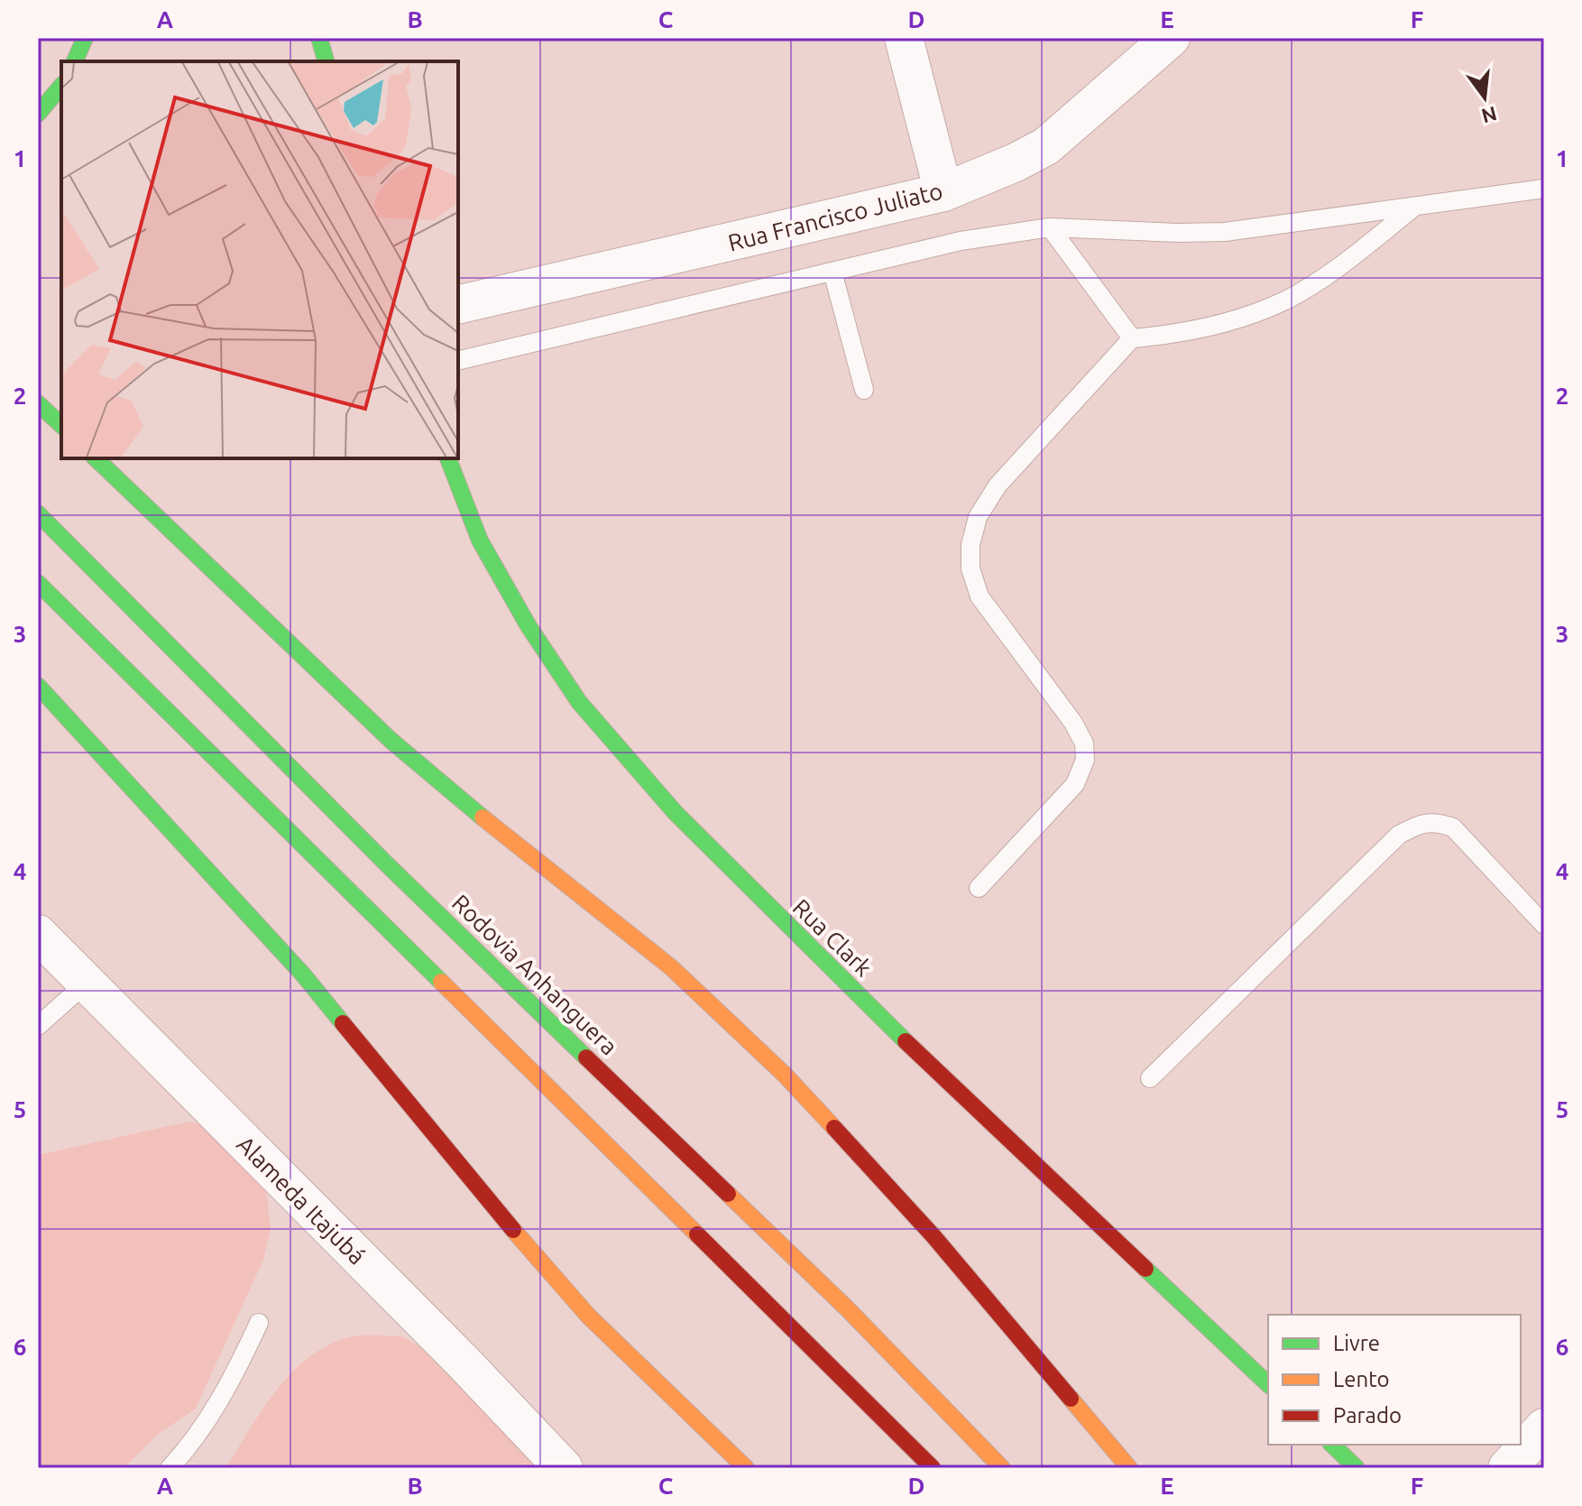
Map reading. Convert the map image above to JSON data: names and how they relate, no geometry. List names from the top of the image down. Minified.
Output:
{"streets":{"main road":["Rua Clark","Rodovia Anhanguera"],"street":["Rua Francisco Juliato","Alameda Itajubá"]},"legend":["Livre","Lento","Parado"],"north":"bottom","grid":{"columns":["A","B","C","D","E","F"],"rows":["1","2","3","4","5","6"]}}
